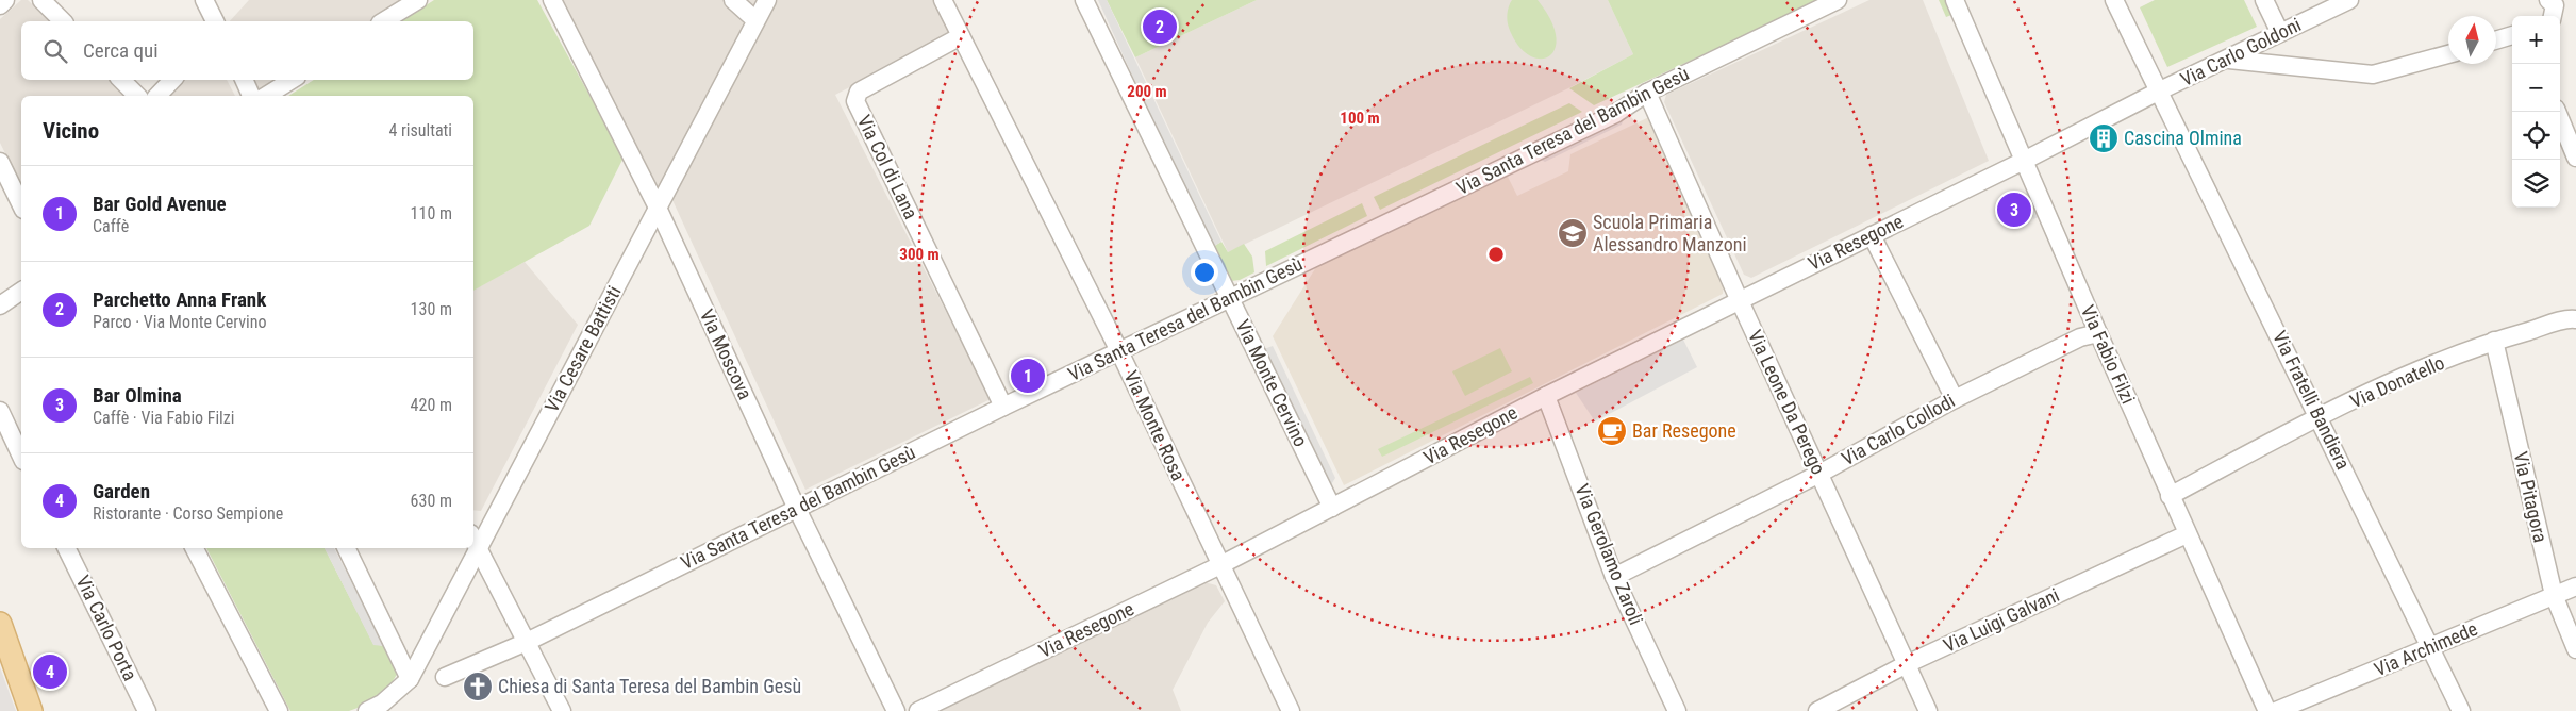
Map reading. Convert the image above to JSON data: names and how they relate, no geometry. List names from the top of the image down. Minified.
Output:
{"streets":{"street":["Via Carlo Goldoni","Via Santa Teresa del Bambin Gesù","Via Col di Lana","Via Resegone","Via Cesare Battisti","Via Moscova","Via Fabio Filzi","Via Donatello","Via Monte Cervino","Via Fratelli Bandiera","Via Leone Da Perego","Via Monte Rosa","Via Carlo Collodi","Via Pitagora","Via Gerolamo Zaroli","Via Luigi Galvani","Via Carlo Porta","Via Archimede"]},"crossings":[["Via Carlo Goldoni","Via Resegone"],["Via Carlo Goldoni","Via Fabio Filzi"],["Via Carlo Goldoni","Via Fratelli Bandiera"],["Via Santa Teresa del Bambin Gesù","Via Col di Lana"],["Via Santa Teresa del Bambin Gesù","Via Moscova"],["Via Santa Teresa del Bambin Gesù","Via Monte Cervino"],["Via Santa Teresa del Bambin Gesù","Via Leone Da Perego"],["Via Santa Teresa del Bambin Gesù","Via Monte Rosa"],["Via Col di Lana","Via Monte Rosa"],["Via Resegone","Via Fabio Filzi"],["Via Resegone","Via Monte Cervino"],["Via Resegone","Via Leone Da Perego"],["Via Resegone","Via Monte Rosa"],["Via Resegone","Via Gerolamo Zaroli"],["Via Cesare Battisti","Via Moscova"],["Via Fabio Filzi","Via Donatello"],["Via Fabio Filzi","Via Carlo Collodi"],["Via Fabio Filzi","Via Luigi Galvani"],["Via Fabio Filzi","Via Archimede"],["Via Donatello","Via Fratelli Bandiera"],["Via Donatello","Via Pitagora"],["Via Fratelli Bandiera","Via Archimede"],["Via Leone Da Perego","Via Carlo Collodi"],["Via Leone Da Perego","Via Luigi Galvani"],["Via Carlo Collodi","Via Gerolamo Zaroli"],["Via Pitagora","Via Archimede"]],"places":{"building":["Cascina Olmina"],"school or university":["Scuola Primaria Alessandro Manzoni"],"cafe":["Bar Resegone"],"church":["Chiesa di Santa Teresa del Bambin Gesù"]},"north":"top","page":{"pins":["2","3","1","4"],"map_buttons":["+","−"],"search":"Cerca qui","heading":["Vicino","4 risultati"],"list":[{"mark":"1","name":"Bar Gold Avenue","note":"Caffè","value":"110 m"},{"mark":"2","name":"Parchetto Anna Frank","note":"Parco · Via Monte Cervino","value":"130 m"},{"mark":"3","name":"Bar Olmina","note":"Caffè · Via Fabio Filzi","value":"420 m"},{"mark":"4","name":"Garden","note":"Ristorante · Corso Sempione","value":"630 m"}]},"rings":["200 m","100 m","300 m"]}
